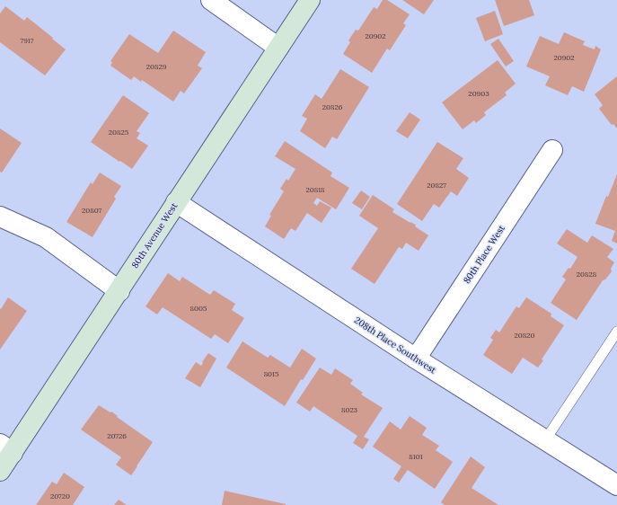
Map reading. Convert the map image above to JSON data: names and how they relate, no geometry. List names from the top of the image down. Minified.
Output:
{"streets":{"street":["80th Avenue West","80th Place West","208th Place Southwest"]},"crossings":[["80th Avenue West","208th Place Southwest"],["80th Place West","208th Place Southwest"]],"house_numbers":["20902","7917","20902","20829","20903","20826","20825","20827","20818","20807","20828","8005","20820","8015","8023","20726","8101","20720"]}
